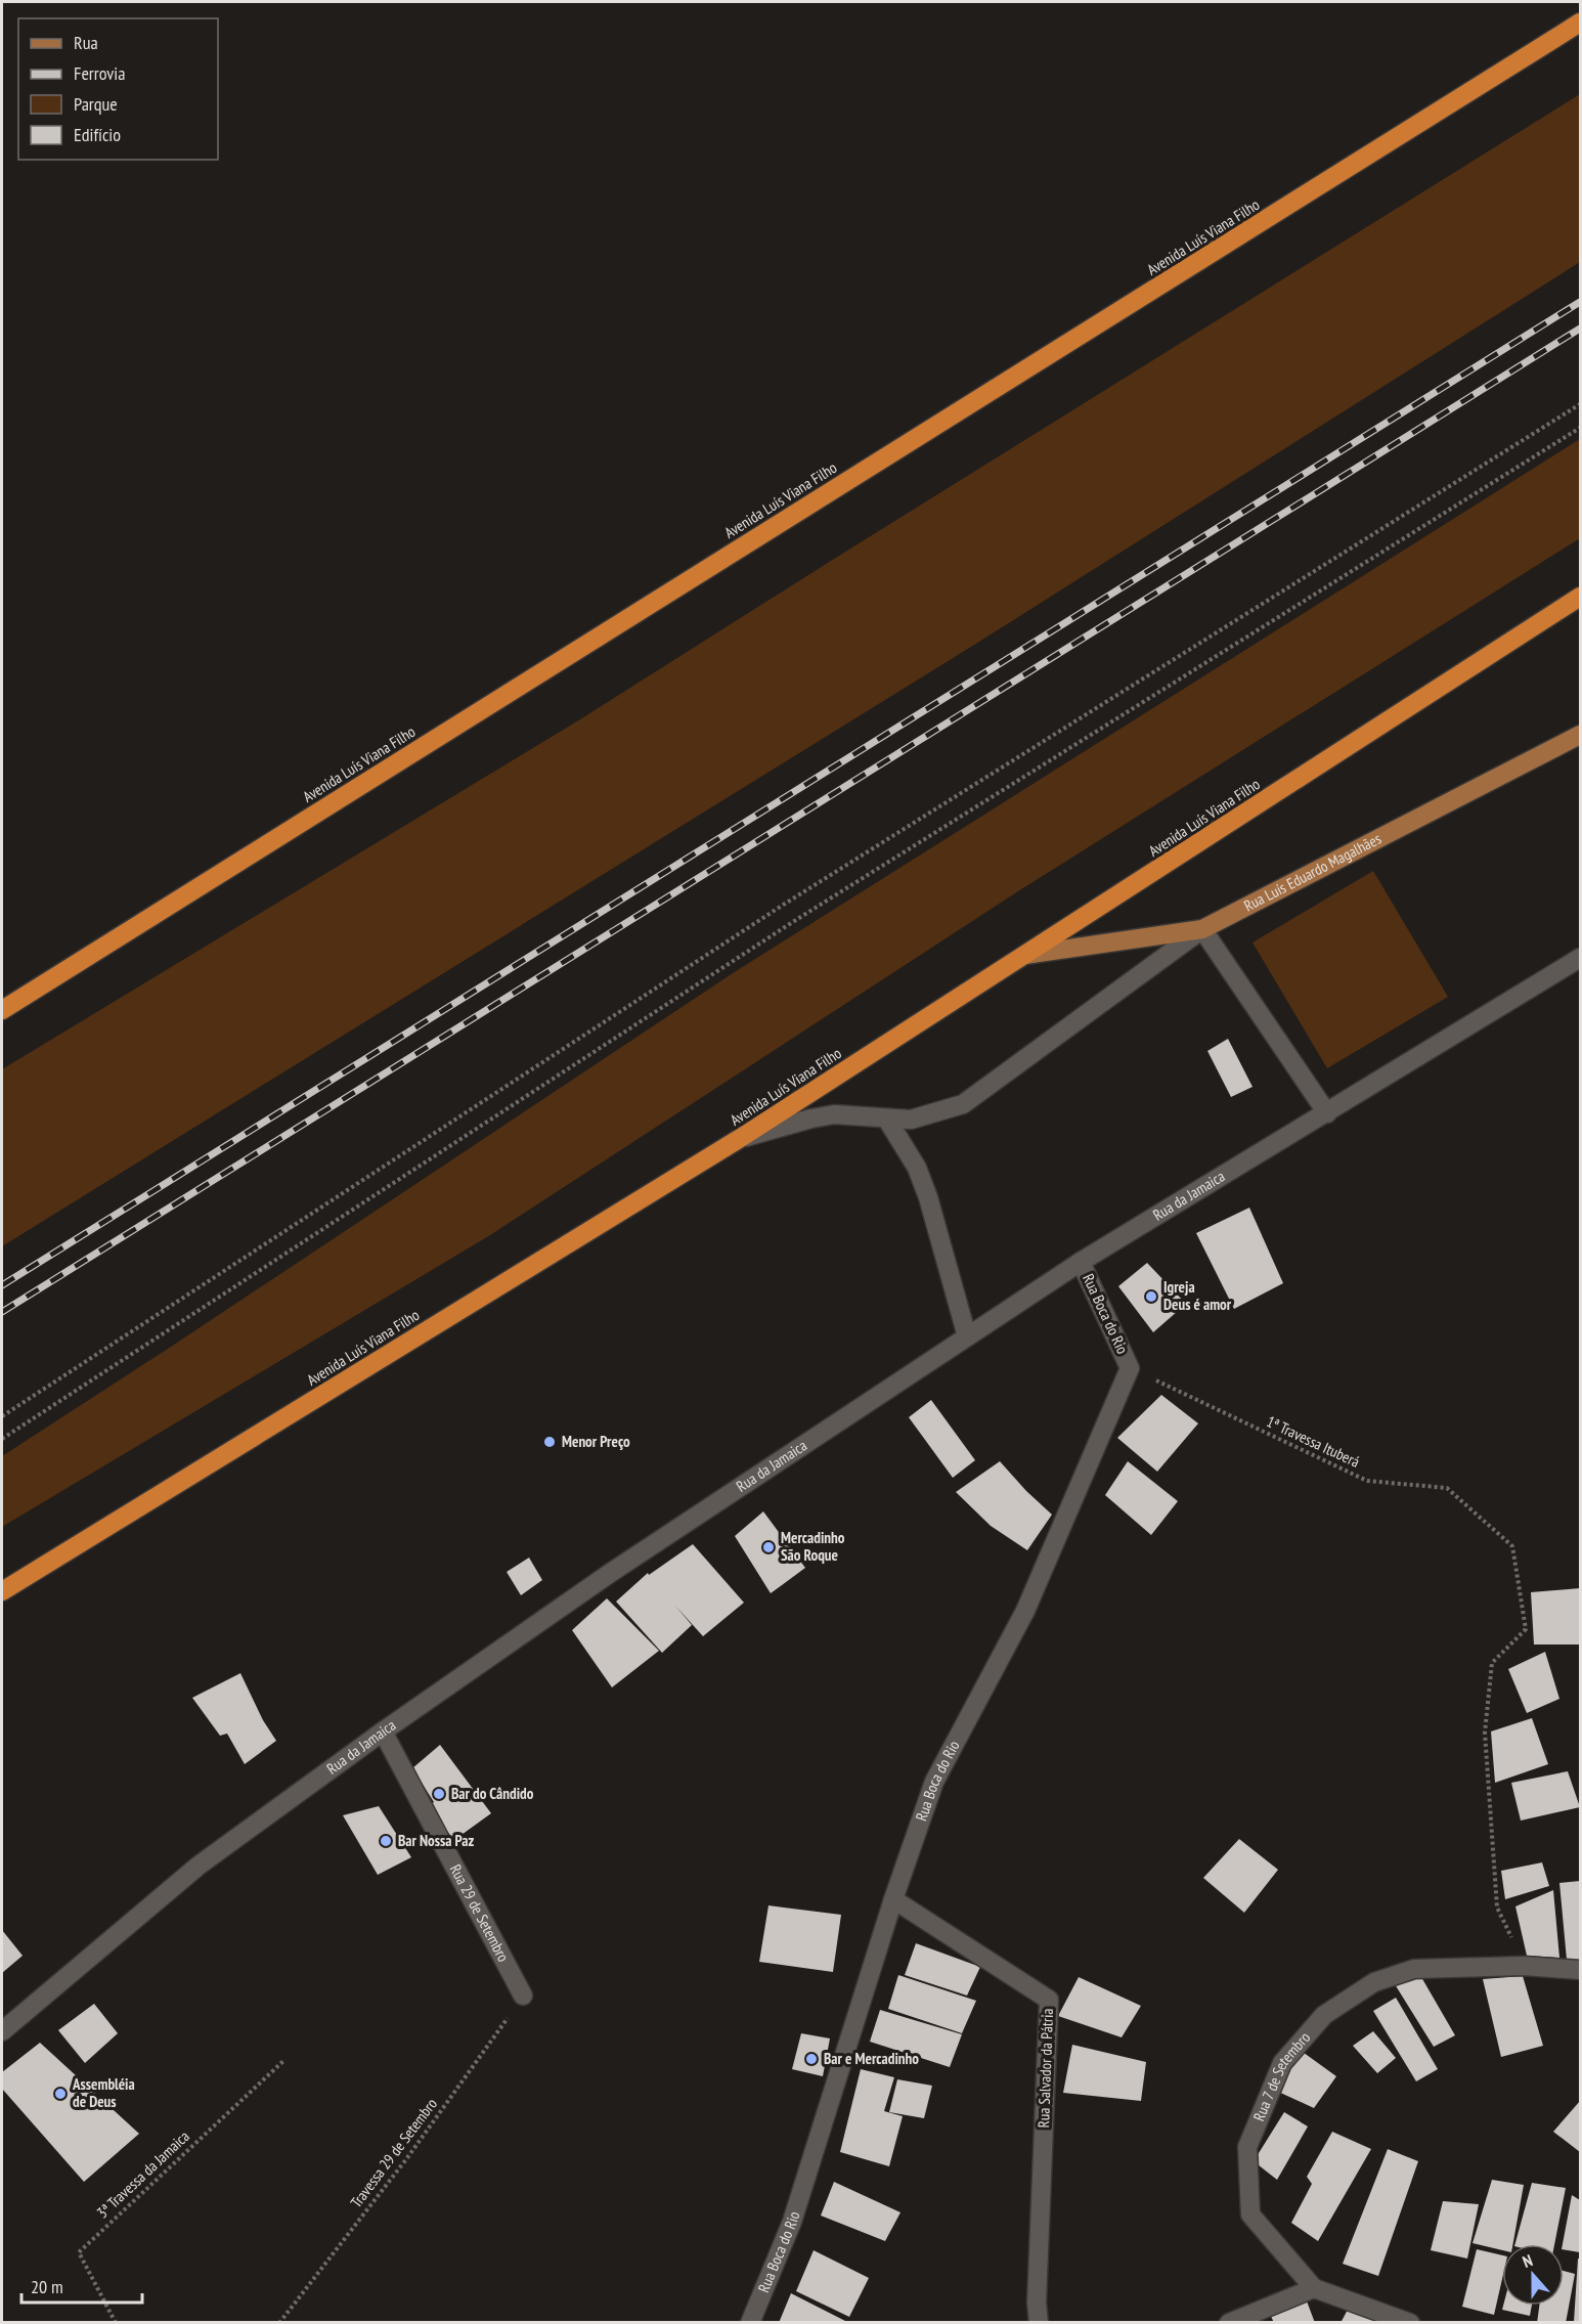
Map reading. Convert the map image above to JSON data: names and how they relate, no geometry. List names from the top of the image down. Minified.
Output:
{"streets":{"highway":["Avenida Luís Viana Filho"],"main road":["Rua Luís Eduardo Magalhães"],"street":["Rua da Jamaica","Rua Boca do Rio","Rua 29 de Setembro","Rua Salvador da Pátria","Rua 7 de Setembro"],"path":["1ª Travessa Ituberá","Travessa 29 de Setembro","3ª Travessa da Jamaica"]},"crossings":[["Avenida Luís Viana Filho","Rua Luís Eduardo Magalhães"],["Rua da Jamaica","Rua Boca do Rio"],["Rua da Jamaica","Rua 29 de Setembro"],["Rua Boca do Rio","1ª Travessa Ituberá"],["Rua Boca do Rio","Rua Salvador da Pátria"],["1ª Travessa Ituberá","Rua 7 de Setembro"],["Rua 29 de Setembro","Travessa 29 de Setembro"]],"places":["Igreja Deus é amor","Menor Preço","Mercadinho São Roque","Bar do Cândido","Bar Nossa Paz","Bar e Mercadinho","Assembléia de Deus"],"legend":["Rua","Ferrovia","Parque","Edifício"],"scale_bar":"20 m","north":"top"}
